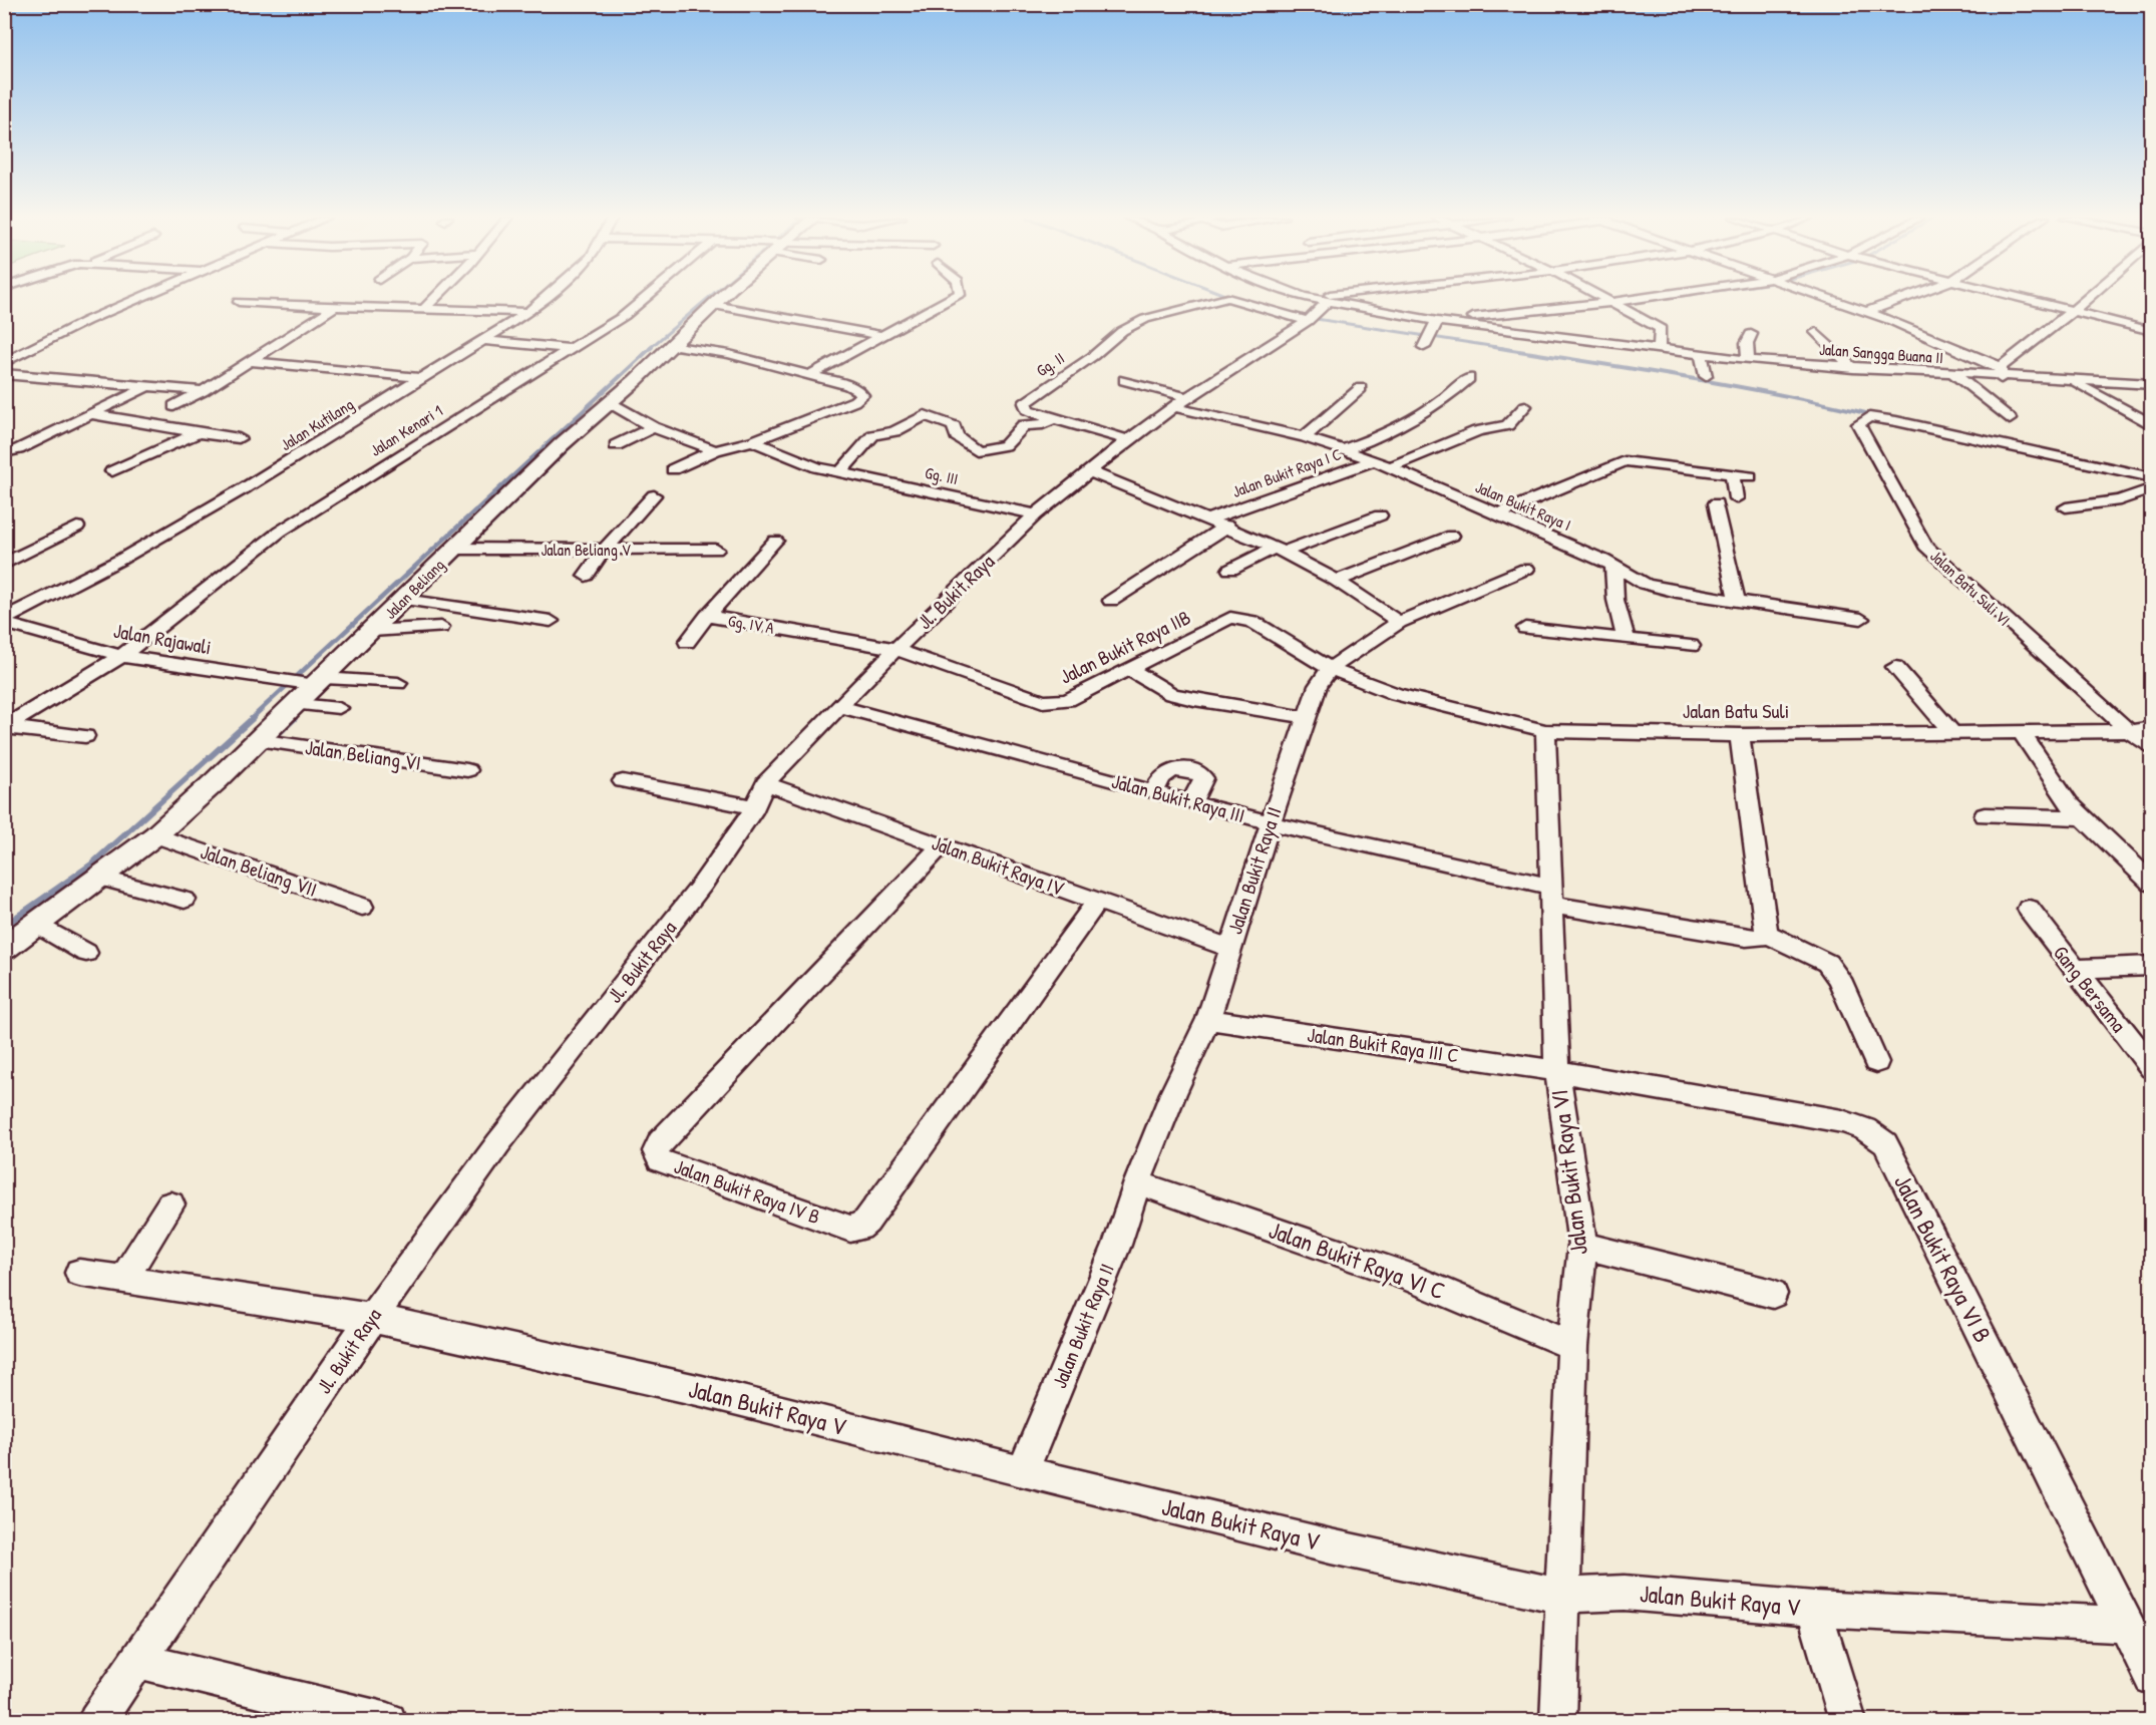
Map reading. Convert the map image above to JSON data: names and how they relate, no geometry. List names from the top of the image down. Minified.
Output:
{"streets":{"street":["Jalan Sangga Buana II","Gg. II","Jalan Kutilang","Jalan Kenari 1","Jalan Bukit Raya I C","Gg. III","Jalan Bukit Raya I","Jalan Beliang V","Jalan Batu Suli VI","Jalan Beliang","Jl. Bukit Raya","Gg. IV A","Jalan Rajawali","Jalan Bukit Raya IIB","Jalan Batu Suli","Jalan Beliang VI","Jalan Bukit Raya III","Jalan Bukit Raya IV","Jalan Beliang VII","Jalan Bukit Raya II","Gang Bersama","Jalan Bukit Raya III C","Jalan Bukit Raya VI","Jalan Bukit Raya IV B","Jalan Bukit Raya VI B","Jalan Bukit Raya VI C","Jalan Bukit Raya V"]},"crossings":[["Jalan Sangga Buana II","Gg. II"],["Jalan Sangga Buana II","Jl. Bukit Raya"],["Gg. II","Jl. Bukit Raya"],["Jalan Kutilang","Jalan Rajawali"],["Jalan Kenari 1","Jalan Rajawali"],["Jalan Bukit Raya I C","Jalan Bukit Raya I"],["Gg. III","Jl. Bukit Raya"],["Jalan Bukit Raya I","Jl. Bukit Raya"],["Jalan Beliang V","Jalan Beliang"],["Jalan Batu Suli VI","Jalan Batu Suli"],["Jalan Beliang","Jalan Rajawali"],["Jalan Beliang","Jalan Beliang VI"],["Jalan Beliang","Jalan Beliang VII"],["Jl. Bukit Raya","Gg. IV A"],["Jl. Bukit Raya","Jalan Bukit Raya IIB"],["Jl. Bukit Raya","Jalan Bukit Raya III"],["Jl. Bukit Raya","Jalan Bukit Raya IV"],["Jl. Bukit Raya","Jalan Bukit Raya V"],["Gg. IV A","Jalan Bukit Raya IIB"],["Jalan Bukit Raya IIB","Jalan Batu Suli"],["Jalan Bukit Raya IIB","Jalan Bukit Raya II"],["Jalan Batu Suli","Jalan Bukit Raya II"],["Jalan Batu Suli","Jalan Bukit Raya VI"],["Jalan Bukit Raya III","Jalan Bukit Raya II"],["Jalan Bukit Raya III","Jalan Bukit Raya VI"],["Jalan Bukit Raya IV","Jalan Bukit Raya II"],["Jalan Bukit Raya IV","Jalan Bukit Raya IV B"],["Jalan Bukit Raya II","Jalan Bukit Raya III C"],["Jalan Bukit Raya II","Jalan Bukit Raya VI C"],["Jalan Bukit Raya II","Jalan Bukit Raya V"],["Jalan Bukit Raya III C","Jalan Bukit Raya VI"],["Jalan Bukit Raya III C","Jalan Bukit Raya VI B"],["Jalan Bukit Raya VI","Jalan Bukit Raya VI B"],["Jalan Bukit Raya VI","Jalan Bukit Raya VI C"],["Jalan Bukit Raya VI","Jalan Bukit Raya V"],["Jalan Bukit Raya VI B","Jalan Bukit Raya V"]]}
